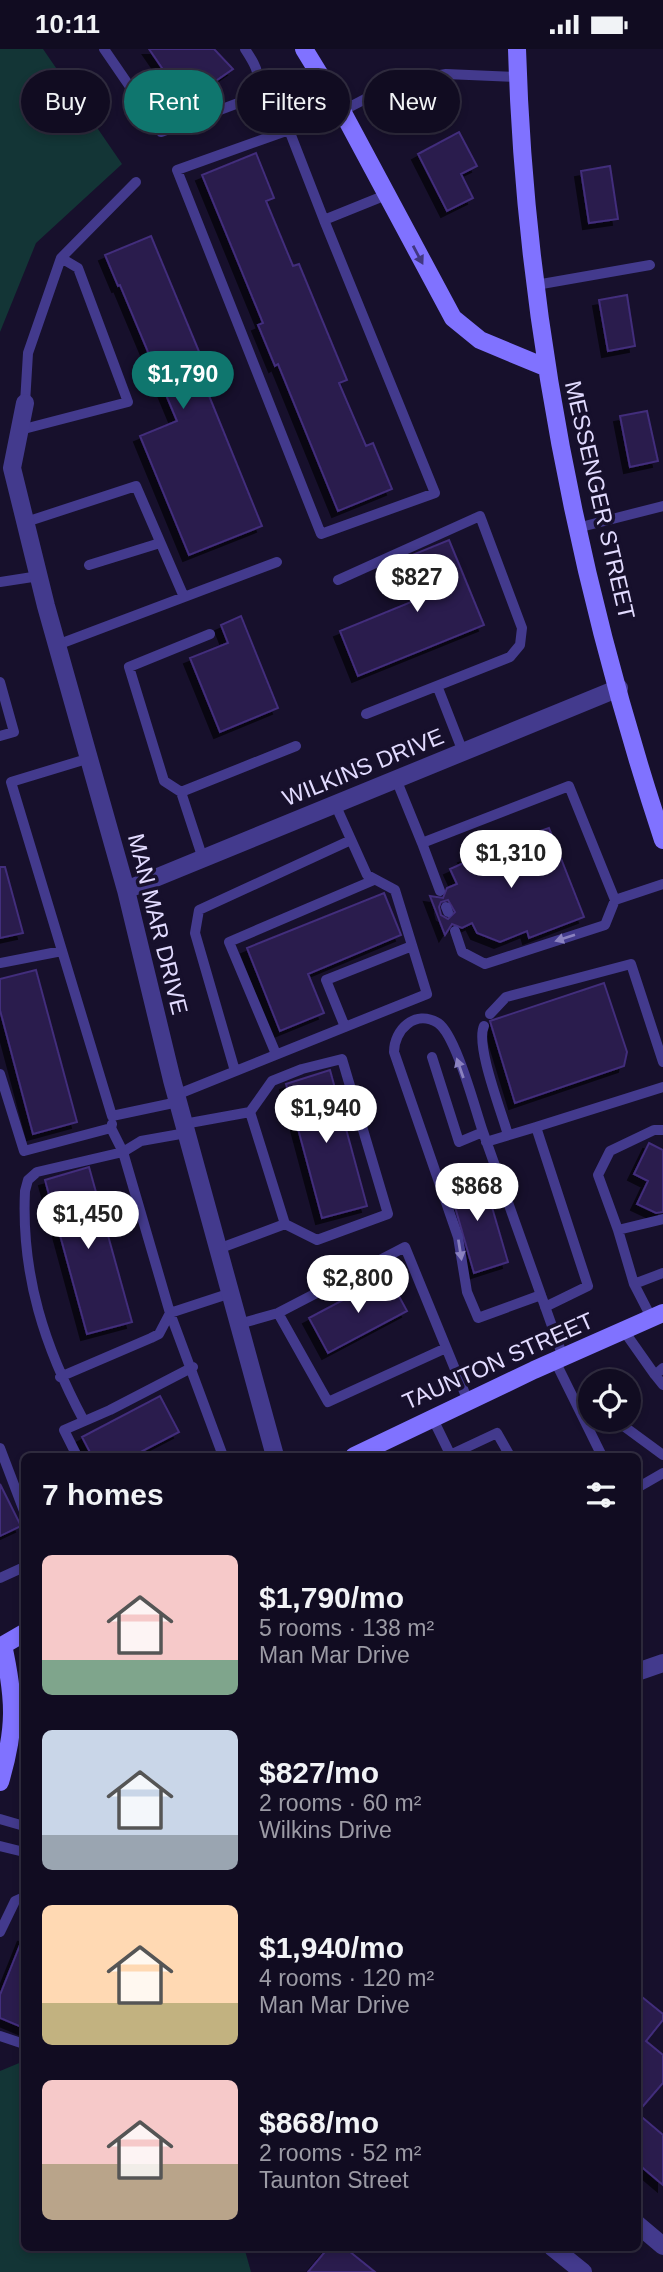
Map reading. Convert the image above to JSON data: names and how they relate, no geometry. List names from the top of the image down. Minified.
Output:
{"streets":{"main road":["MESSENGER STREET","TAUNTON STREET"],"street":["WILKINS DRIVE","MAN MAR DRIVE"]},"crossings":[["MESSENGER STREET","WILKINS DRIVE"],["WILKINS DRIVE","MAN MAR DRIVE"]],"page":{"status":"10:11","chip":["Buy","Rent","Filters","New"],"price":["$1,790","$827","$1,310","$1,940","$868","$1,450","$2,800"],"heading":"7 homes","list":[{"name":"$1,790/mo","note":"5 rooms · 138 m² · Man Mar Drive"},{"name":"$827/mo","note":"2 rooms · 60 m² · Wilkins Drive"},{"name":"$1,940/mo","note":"4 rooms · 120 m² · Man Mar Drive"},{"name":"$868/mo","note":"2 rooms · 52 m² · Taunton Street"}]}}
